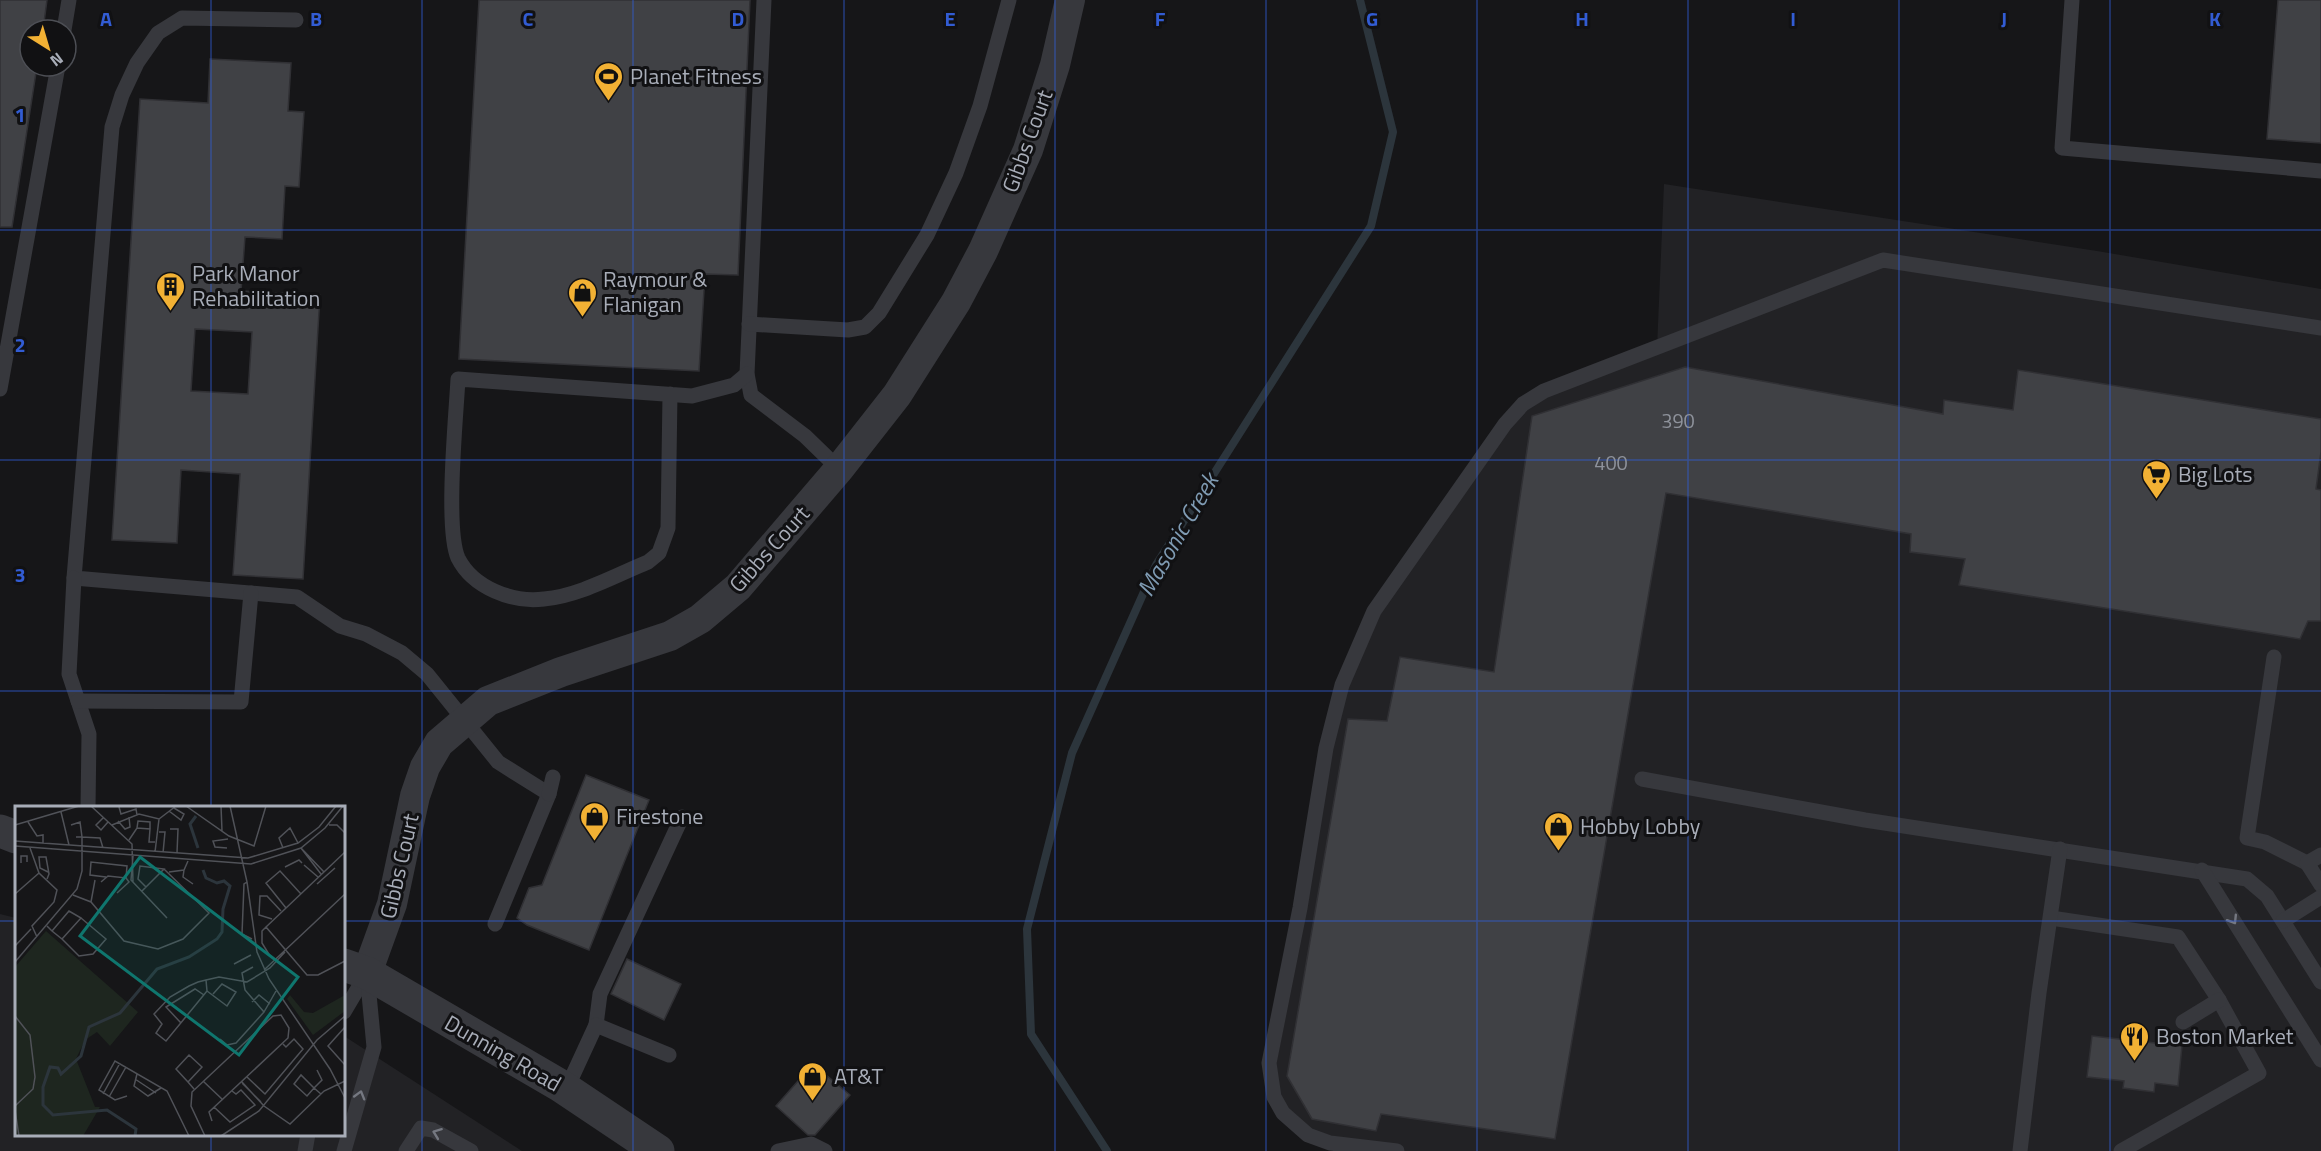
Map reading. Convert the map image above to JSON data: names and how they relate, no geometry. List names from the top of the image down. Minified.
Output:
{"streets":{"street":["Gibbs Court","Dunning Road"]},"crossings":[["Gibbs Court","Dunning Road"]],"water":["Masonic Creek"],"places":{"sports":["Planet Fitness"],"building":["Park Manor Rehabilitation"],"shop":["Raymour & Flanigan","Firestone","Hobby Lobby","AT&T"],"supermarket":["Big Lots"],"restaurant":["Boston Market"]},"house_numbers":["390","400"],"north":"bottom right","grid":{"columns":["A","B","C","D","E","F","G","H","I","J","K"],"rows":["1","2","3"]}}
